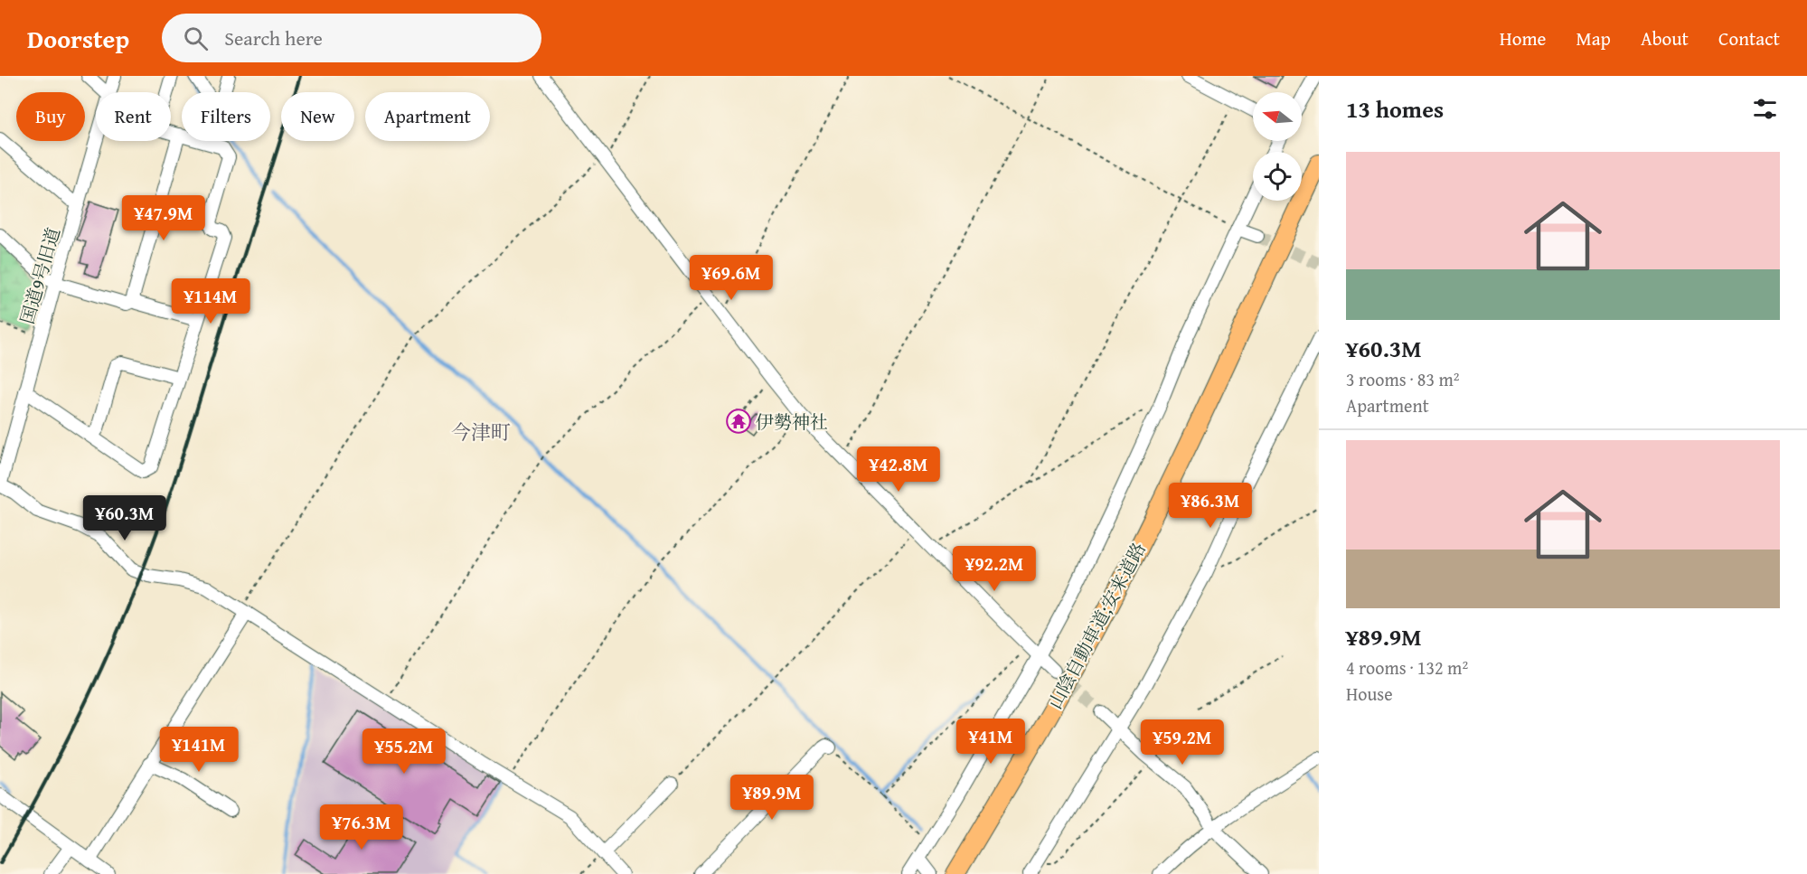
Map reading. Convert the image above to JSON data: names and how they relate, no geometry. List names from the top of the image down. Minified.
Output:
{"streets":{"highway":["山陰自動車道;安来道路"],"street":["国道9号旧道"]},"districts":["今津町"],"places":{"temple":["伊勢神社"]},"north":"left","page":{"header":"Doorstep","search":"Search here","nav":["Home","Map","About","Contact"],"heading":"13 homes","chip":["Buy","Rent","Filters","New","Apartment"],"list":[{"name":"¥60.3M","note":"3 rooms · 83 m² · Apartment"},{"name":"¥89.9M","note":"4 rooms · 132 m² · House"}],"price":["¥47.9M","¥69.6M","¥114M","¥42.8M","¥86.3M","¥60.3M","¥92.2M","¥41M","¥59.2M","¥141M","¥55.2M","¥89.9M","¥76.3M"]}}
